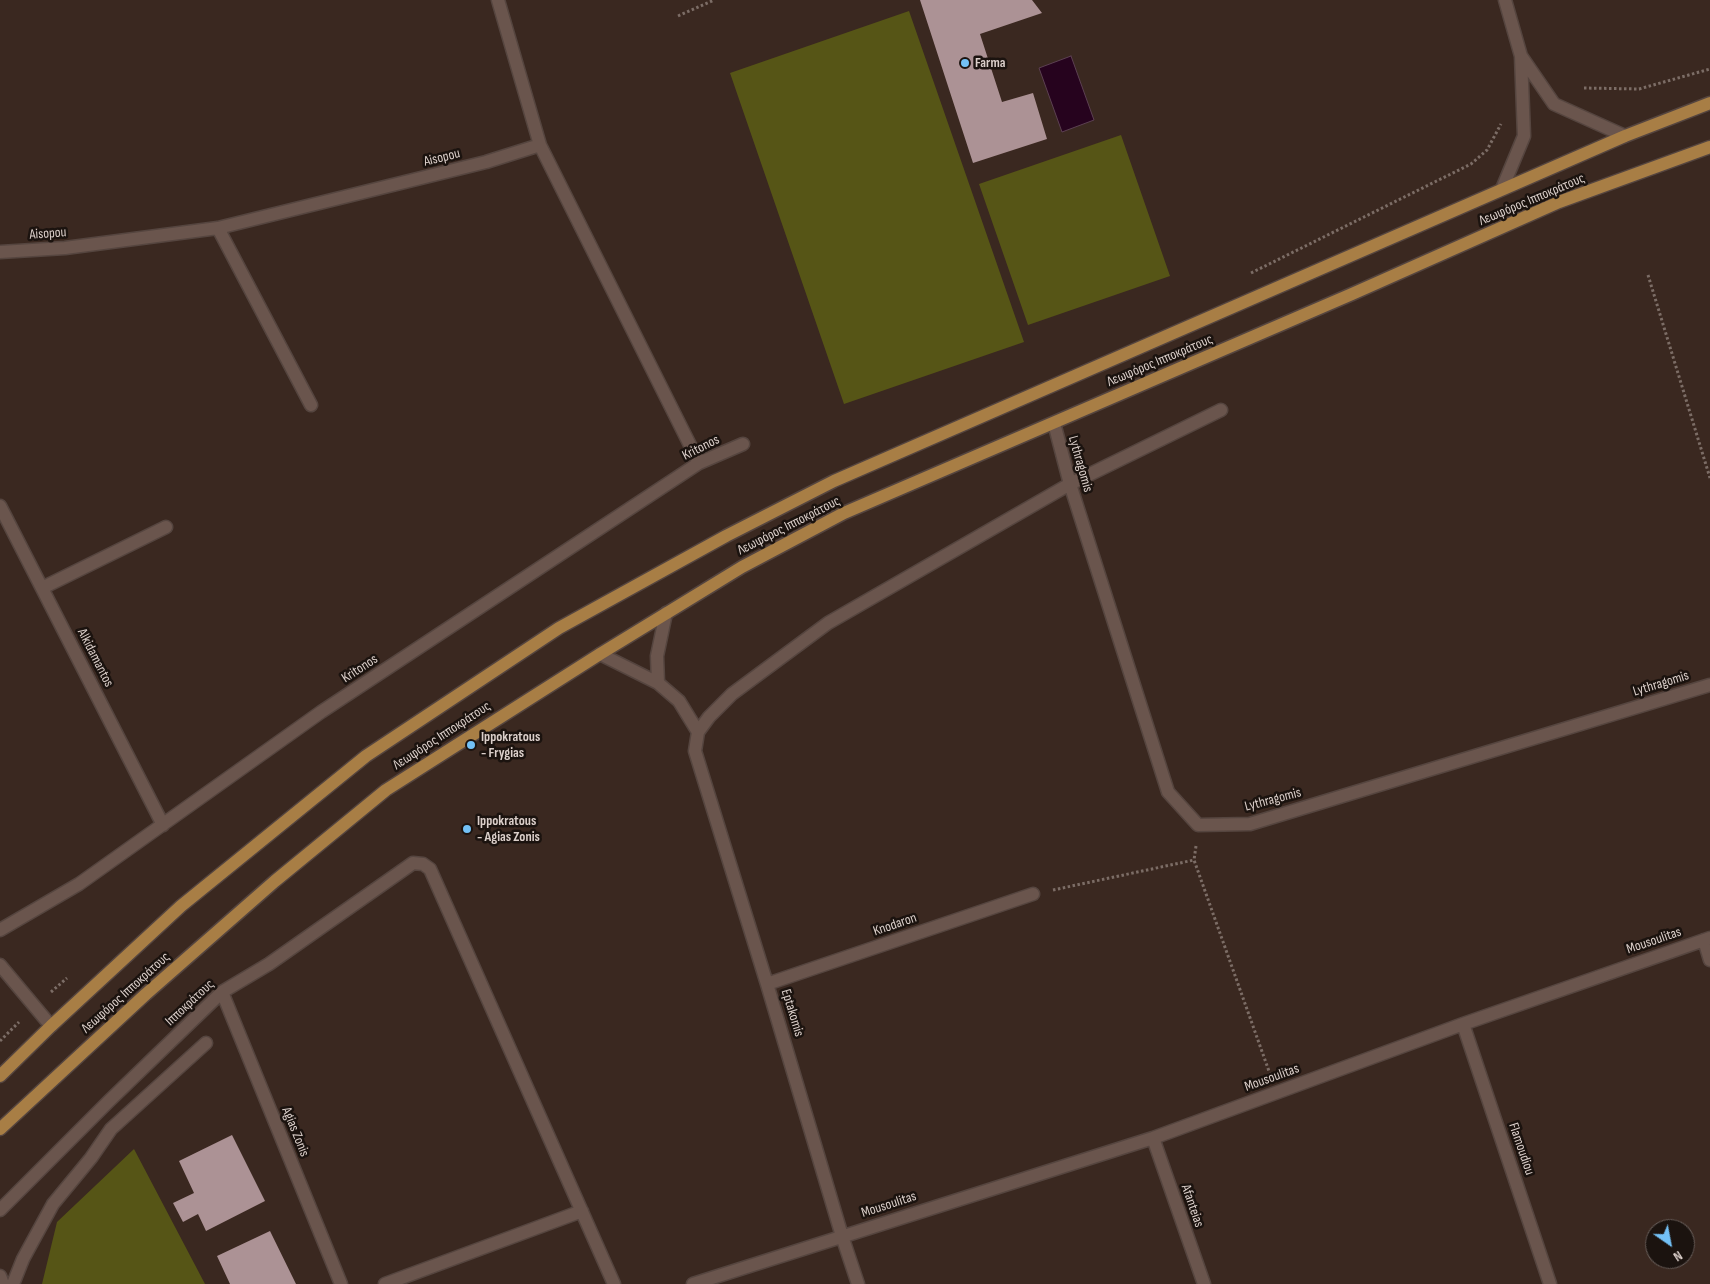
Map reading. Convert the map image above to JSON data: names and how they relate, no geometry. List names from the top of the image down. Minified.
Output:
{"streets":{"main road":["Λεωφόρος Ιπποκράτους"],"street":["Aisopou","Kritonos","Lythragomis","Alkidamantos","Knodaron","Mousoulitas","Ιπποκράτους","Eptakomis","Agias Zonis","Flamoudiou","Afanteias"]},"crossings":[["Λεωφόρος Ιπποκράτους","Lythragomis"],["Kritonos","Alkidamantos"],["Knodaron","Eptakomis"],["Mousoulitas","Eptakomis"],["Mousoulitas","Flamoudiou"],["Mousoulitas","Afanteias"],["Ιπποκράτους","Agias Zonis"]],"places":["Farma","Ippokratous - Frygias","Ippokratous - Agias Zonis"],"north":"bottom right"}
